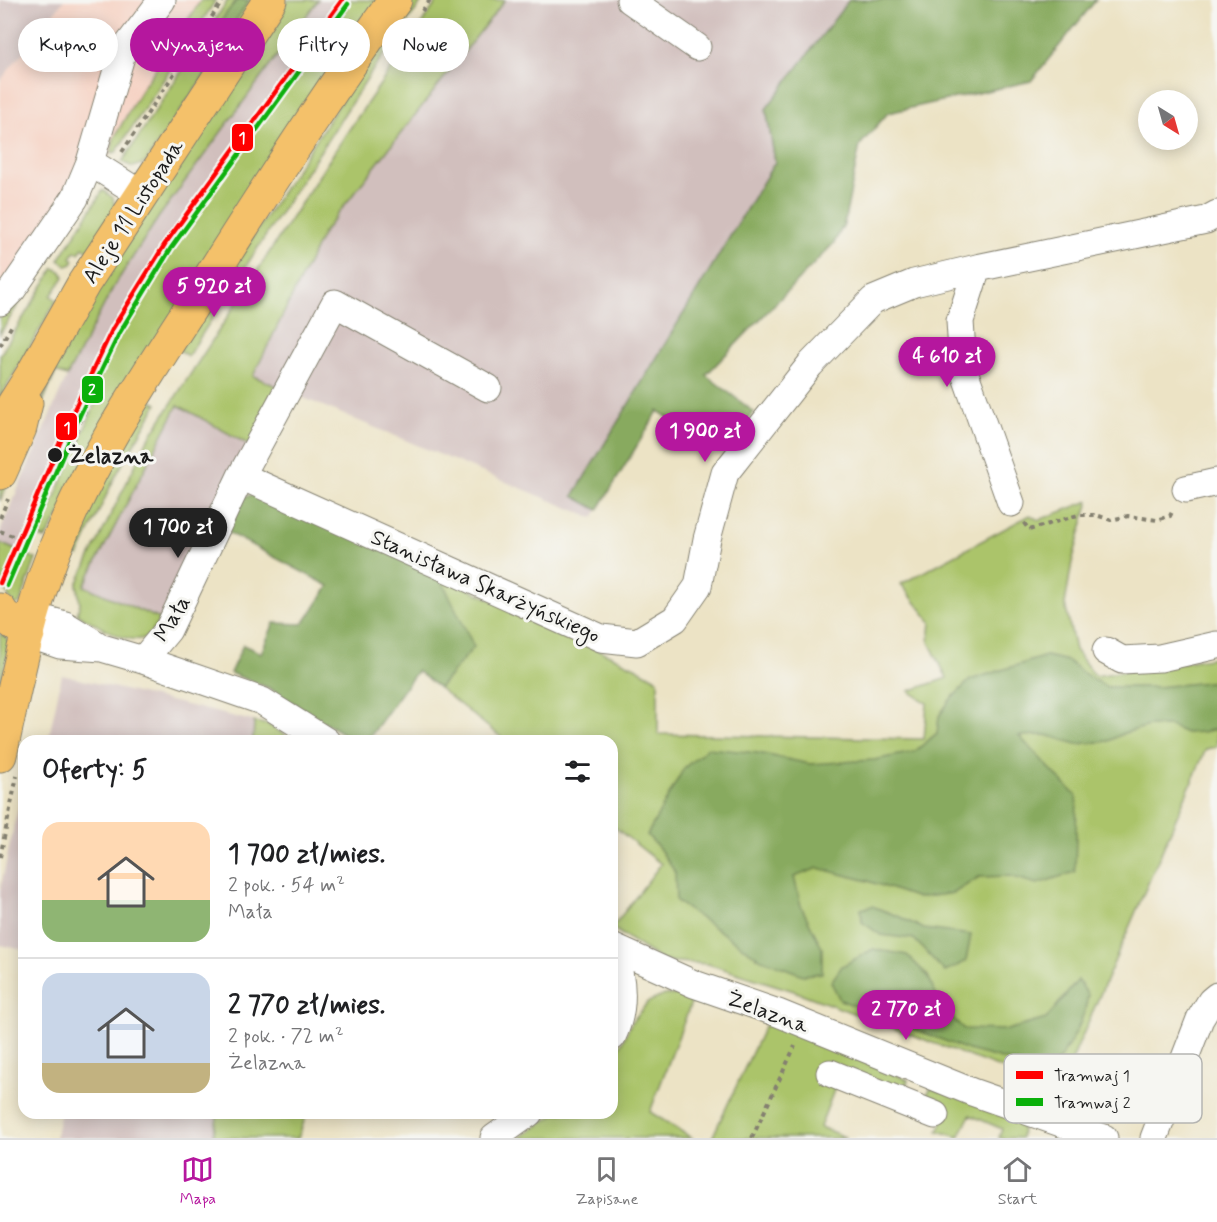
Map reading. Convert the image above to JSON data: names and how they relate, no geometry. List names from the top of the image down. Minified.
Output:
{"streets":{"main road":["Aleje 11 Listopada"],"street":["Stanisława Skarżyńskiego","Mała","Żelazna"]},"crossings":[["Stanisława Skarżyńskiego","Mała"]],"places":["Żelazna"],"lines":["tram line 1","tram line 2"],"legend":["Tramwaj 1","Tramwaj 2"],"north":"bottom right","page":{"chip":["Kupno","Wynajem","Filtry","Nowe"],"price":["5 920 zł","4 610 zł","1 900 zł","1 700 zł","2 770 zł"],"heading":"Oferty: 5","list":[{"name":"1 700 zł/mies.","note":"2 pok. · 54 m² · Mała"},{"name":"2 770 zł/mies.","note":"2 pok. · 72 m² · Żelazna"}],"tabs":["Mapa","Zapisane","Start"]}}
